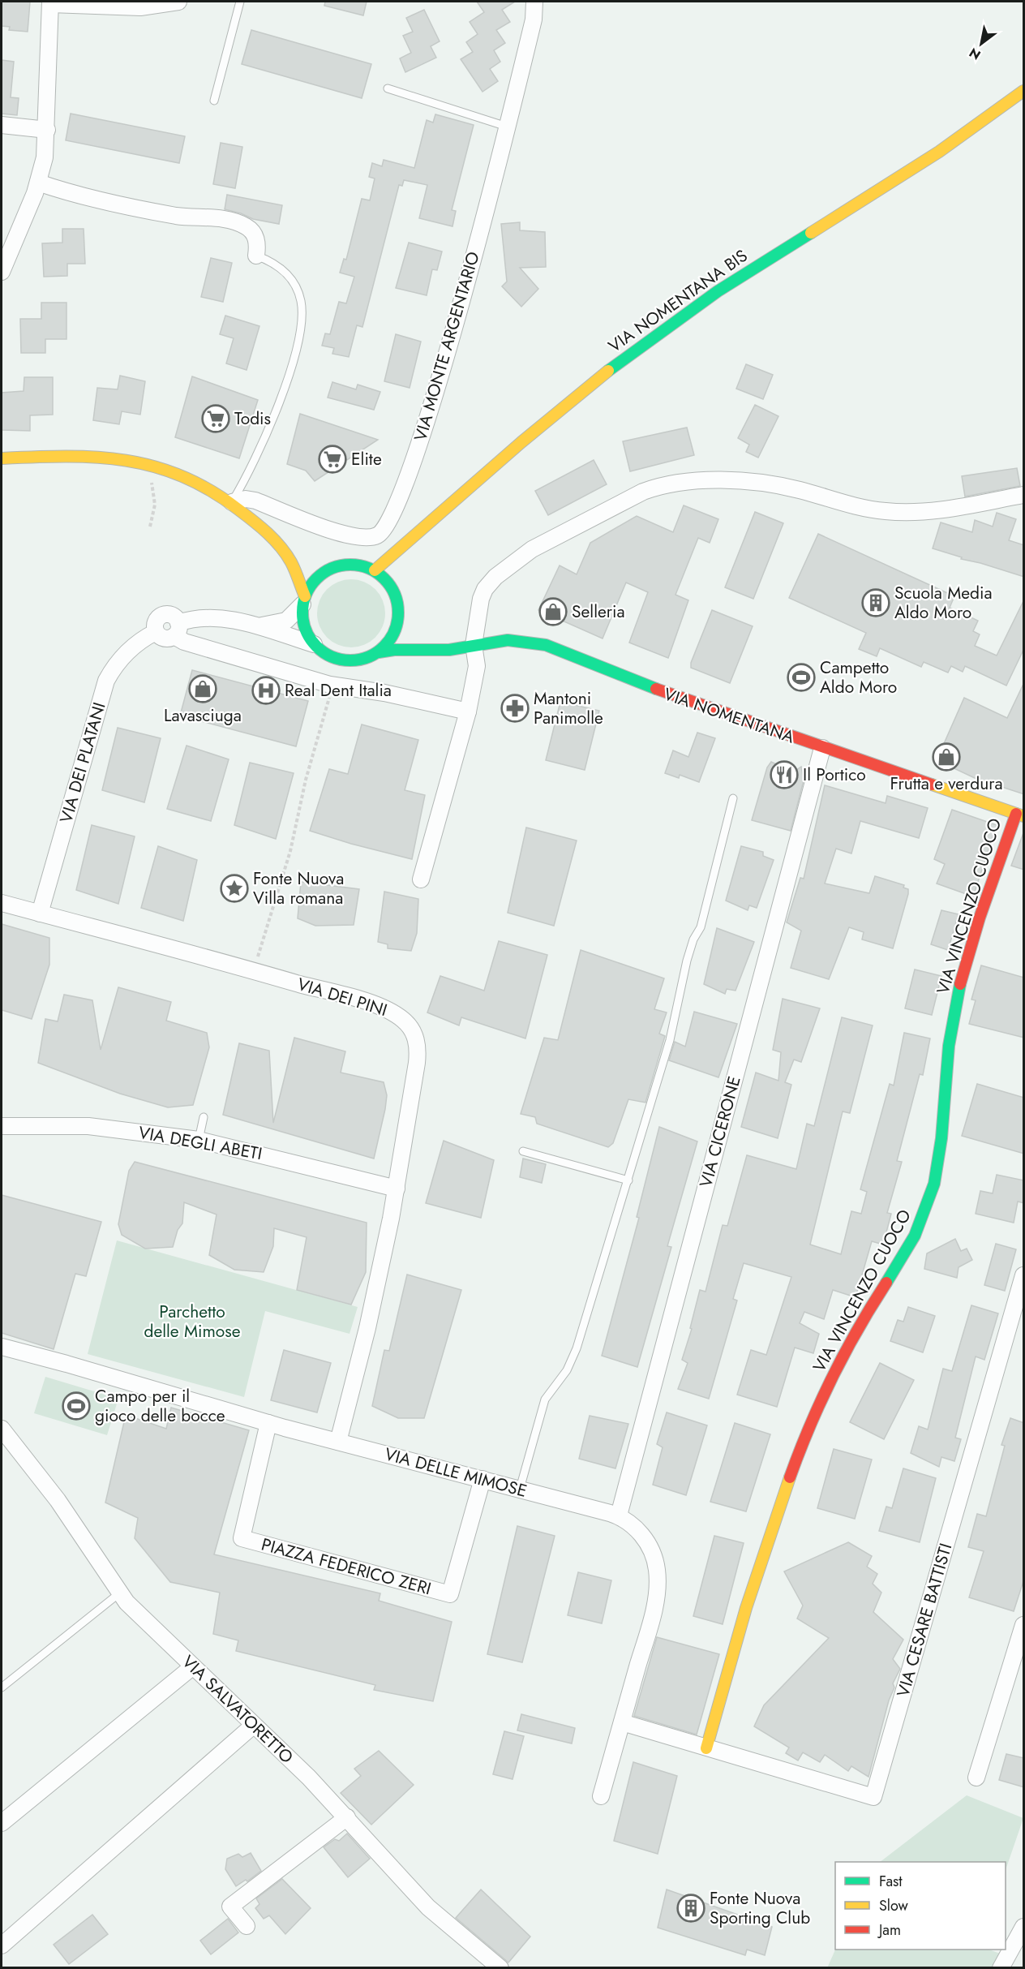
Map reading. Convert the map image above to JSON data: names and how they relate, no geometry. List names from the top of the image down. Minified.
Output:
{"streets":{"street":["VIA NOMENTANA BIS","VIA MONTE ARGENTARIO","VIA NOMENTANA","VIA DEI PLATANI","VIA VINCENZO CUOCO","VIA DEI PINI","VIA CICERONE","VIA DEGLI ABETI","VIA DELLE MIMOSE","PIAZZA FEDERICO ZERI","VIA CESARE BATTISTI","VIA SALVATORETTO"]},"crossings":[["VIA NOMENTANA BIS","VIA NOMENTANA"],["VIA NOMENTANA","VIA VINCENZO CUOCO"],["VIA NOMENTANA","VIA CICERONE"],["VIA DEI PLATANI","VIA DEI PINI"],["VIA VINCENZO CUOCO","VIA CESARE BATTISTI"],["VIA DEI PINI","VIA DEGLI ABETI"],["VIA DEI PINI","VIA DELLE MIMOSE"],["VIA CICERONE","VIA DELLE MIMOSE"],["VIA DELLE MIMOSE","PIAZZA FEDERICO ZERI"]],"parks":["Parchetto delle Mimose"],"places":{"supermarket":["Todis","Elite"],"building":["Scuola Media Aldo Moro","Fonte Nuova Sporting Club"],"shop":["Selleria","Lavasciuga","Frutta e verdura"],"sports":["Campetto Aldo Moro","Campo per il gioco delle bocce"],"hospital":["Real Dent Italia"],"pharmacy":["Mantoni Panimolle"],"restaurant":["Il Portico"],"place":["Fonte Nuova Villa romana"]},"legend":["Fast","Slow","Jam"],"north":"bottom left"}
